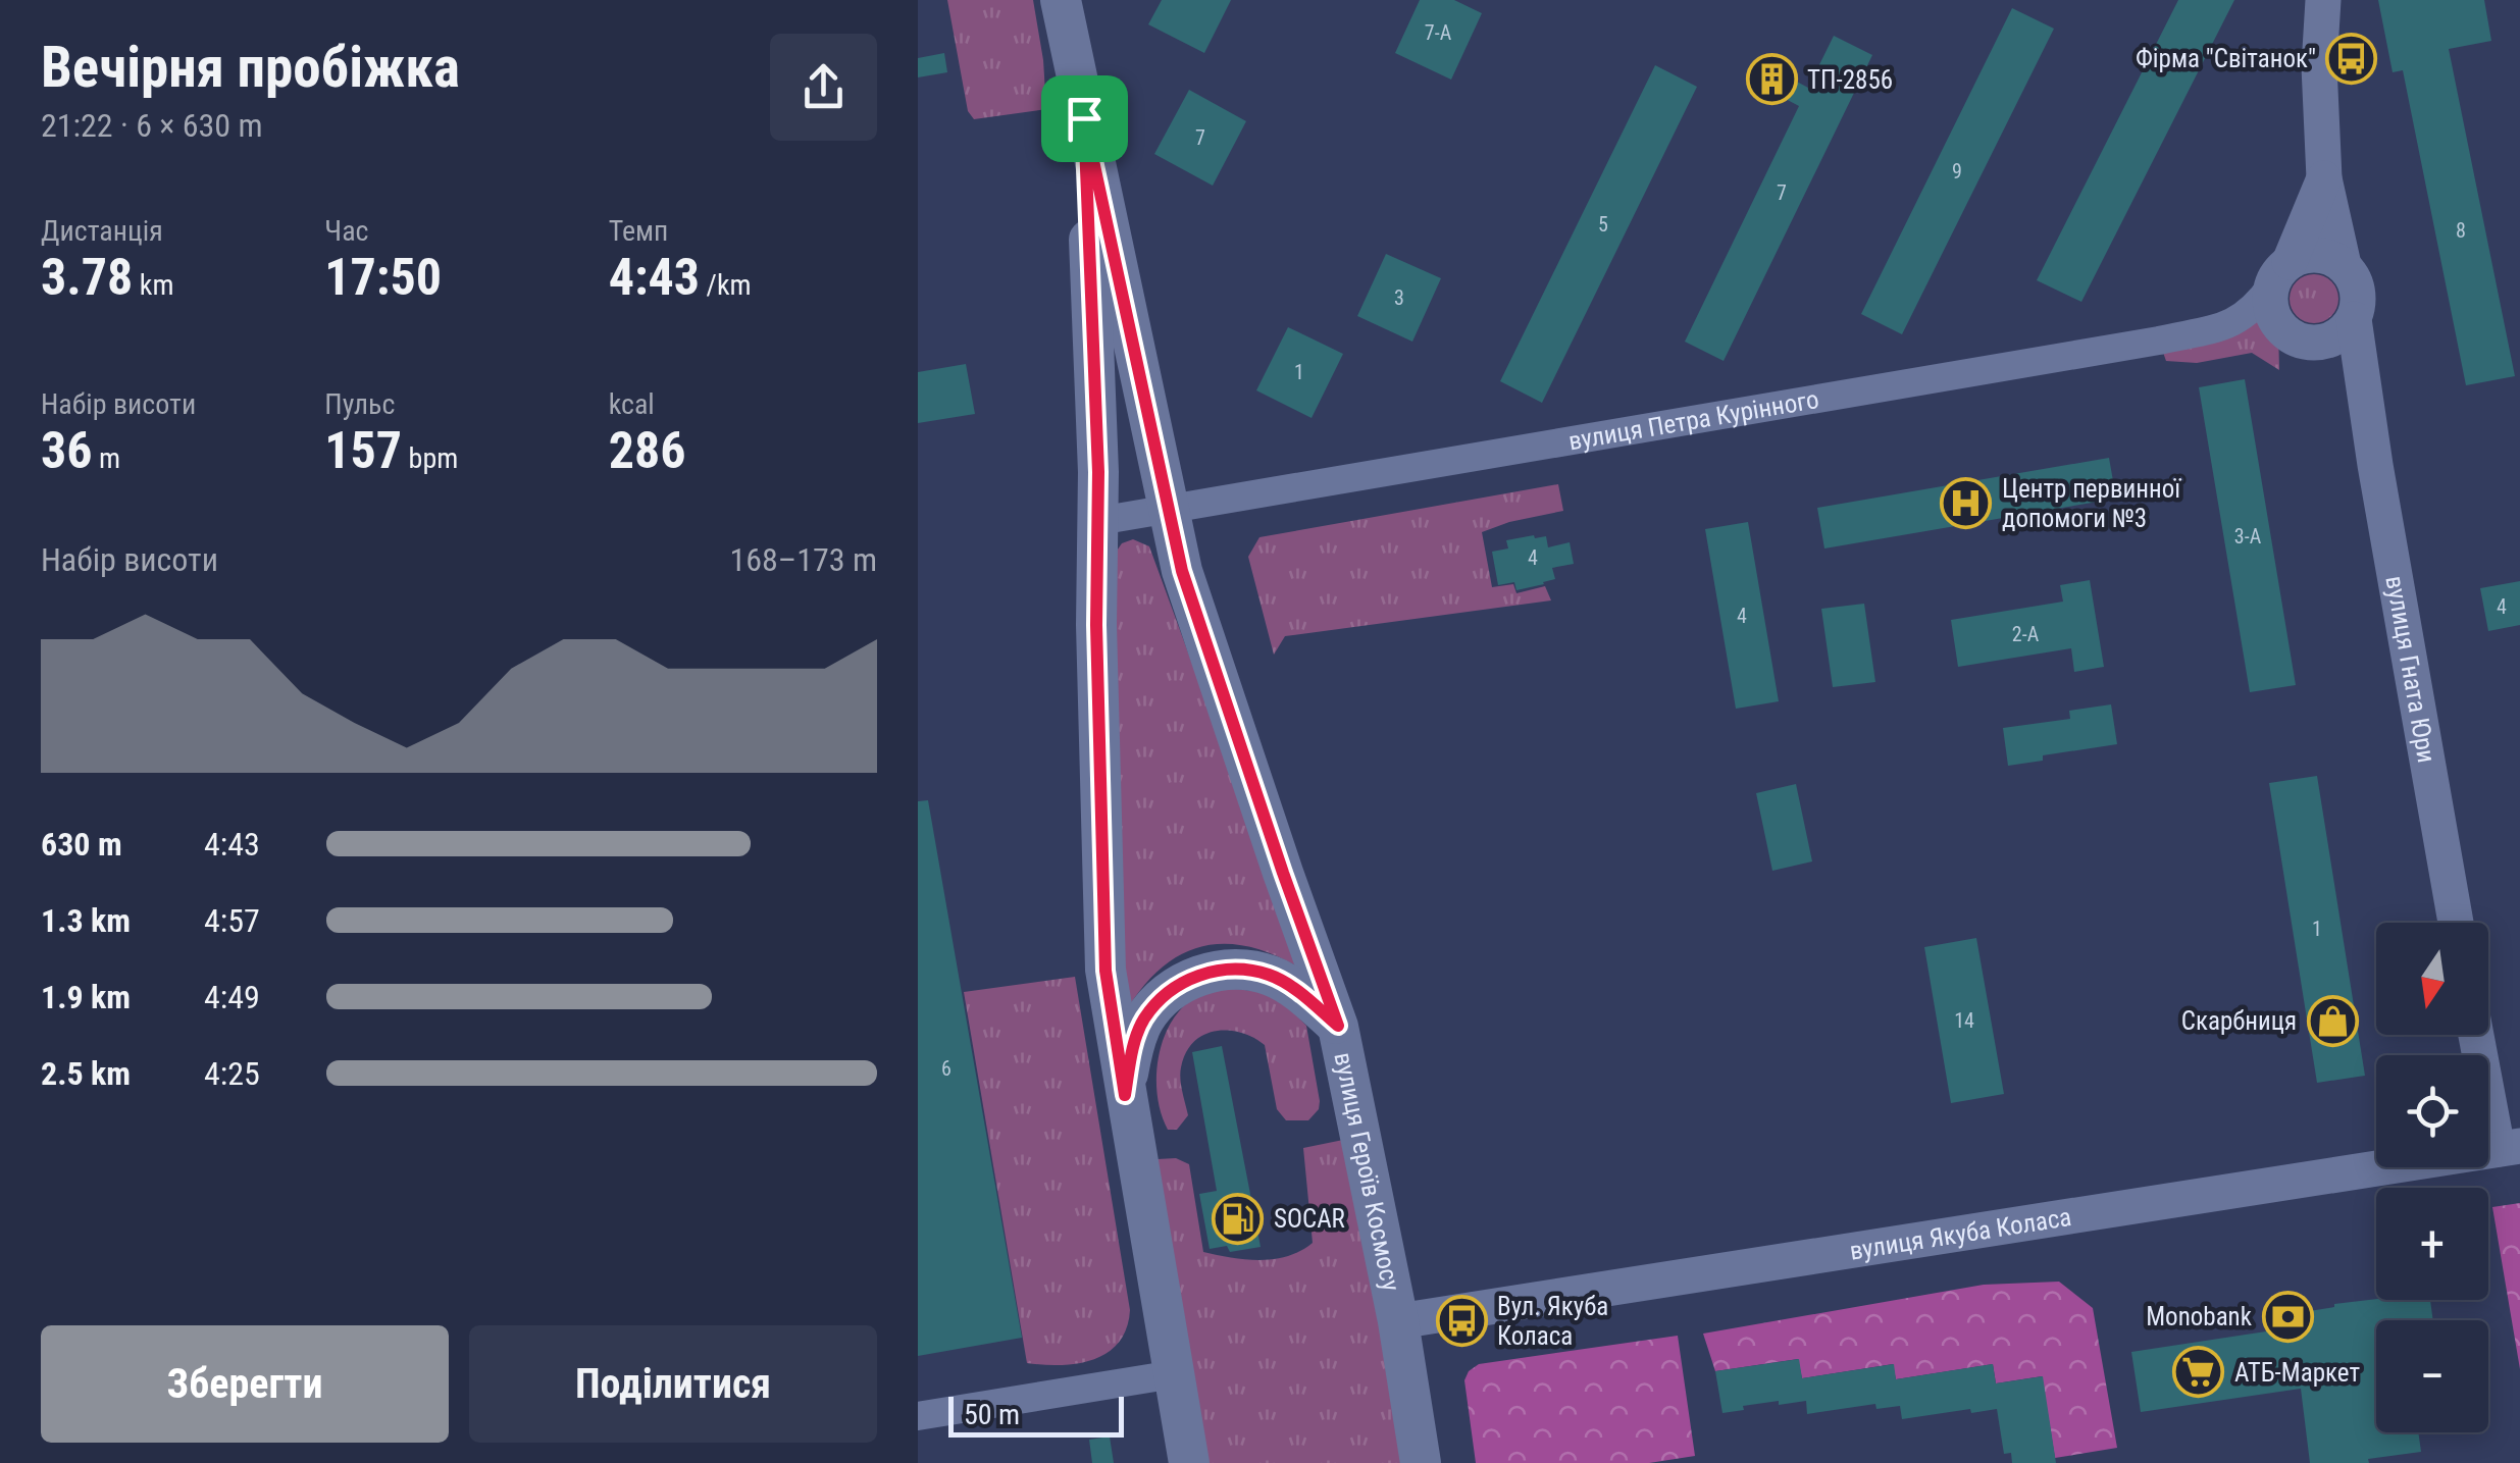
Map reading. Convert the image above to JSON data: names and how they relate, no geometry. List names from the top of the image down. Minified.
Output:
{"streets":{"main road":["вулиця Героїв Космосу"],"street":["вулиця Петра Курінного","вулиця Гната Юри","вулиця Якуба Коласа"]},"crossings":[["вулиця Петра Курінного","вулиця Гната Юри"],["вулиця Петра Курінного","вулиця Героїв Космосу"],["вулиця Героїв Космосу","вулиця Якуба Коласа"]],"places":{"bus stop":["Фірма \"Світанок\"","Вул. Якуба Коласа"],"building":["ТП-2856"],"hospital":["Центр первинної допомоги №3"],"shop":["Скарбниця"],"fuel station":["SOCAR"],"bank":["Monobank"],"supermarket":["АТБ-Маркет"]},"house_numbers":["7-А","7","9","7","5","8","3","1","3-А","4","4","4","2-А","1","14","6"],"scale_bar":"50 m","north":"bottom","page":{"heading":["Вечірня пробіжка","21:22 · 6 × 630 m"],"stats":[["Дистанція","3.78 km"],["Час","17:50"],["Темп","4:43 /km"],["Набір висоти","36 m"],["Пульс","157 bpm"],["kcal","286"]],"chart":["Набір висоти","168–173 m"],"list":[{"name":"630 m","note":"4:43"},{"name":"1.3 km","note":"4:57"},{"name":"1.9 km","note":"4:49"},{"name":"2.5 km","note":"4:25"}],"map_buttons":["+","−"],"buttons":["Зберегти","Поділитися"],"scale":"50 m"}}
